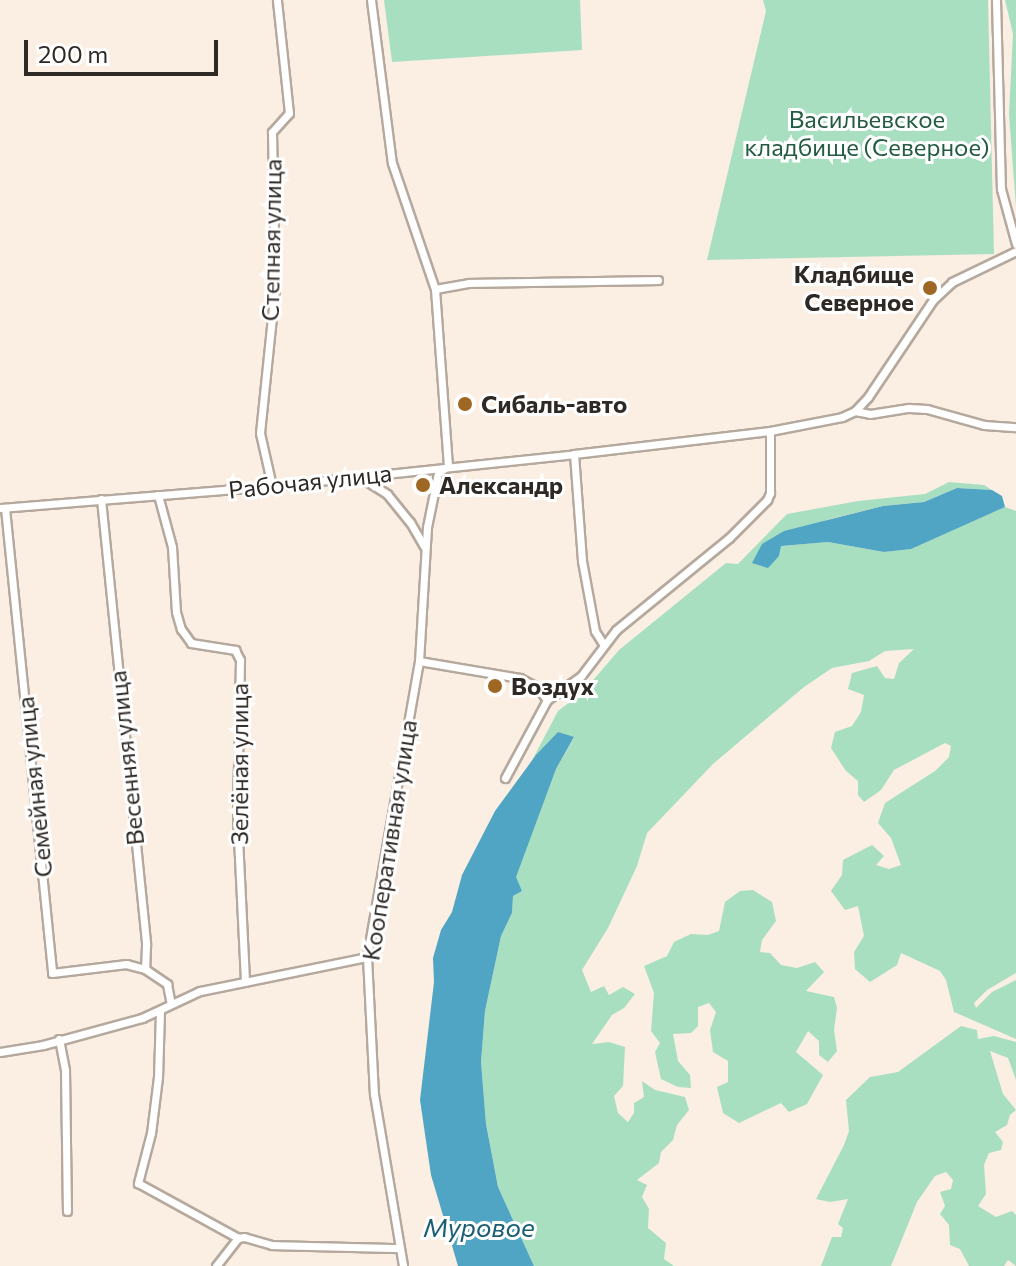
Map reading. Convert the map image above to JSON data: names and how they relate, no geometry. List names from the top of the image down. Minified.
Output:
{"streets":{"street":["Степная улица","Рабочая улица","Весенняя улица","Зелёная улица","Семейная улица","Кооперативная улица"]},"crossings":[["Степная улица","Рабочая улица"],["Рабочая улица","Весенняя улица"],["Рабочая улица","Зелёная улица"],["Рабочая улица","Семейная улица"],["Рабочая улица","Кооперативная улица"],["Весенняя улица","Семейная улица"]],"water":["Муровое"],"parks":["Васильевское кладбище (Северное)"],"places":["Кладбище Северное","Сибаль-авто","Александр","Воздух"],"scale_bar":"200 m"}
